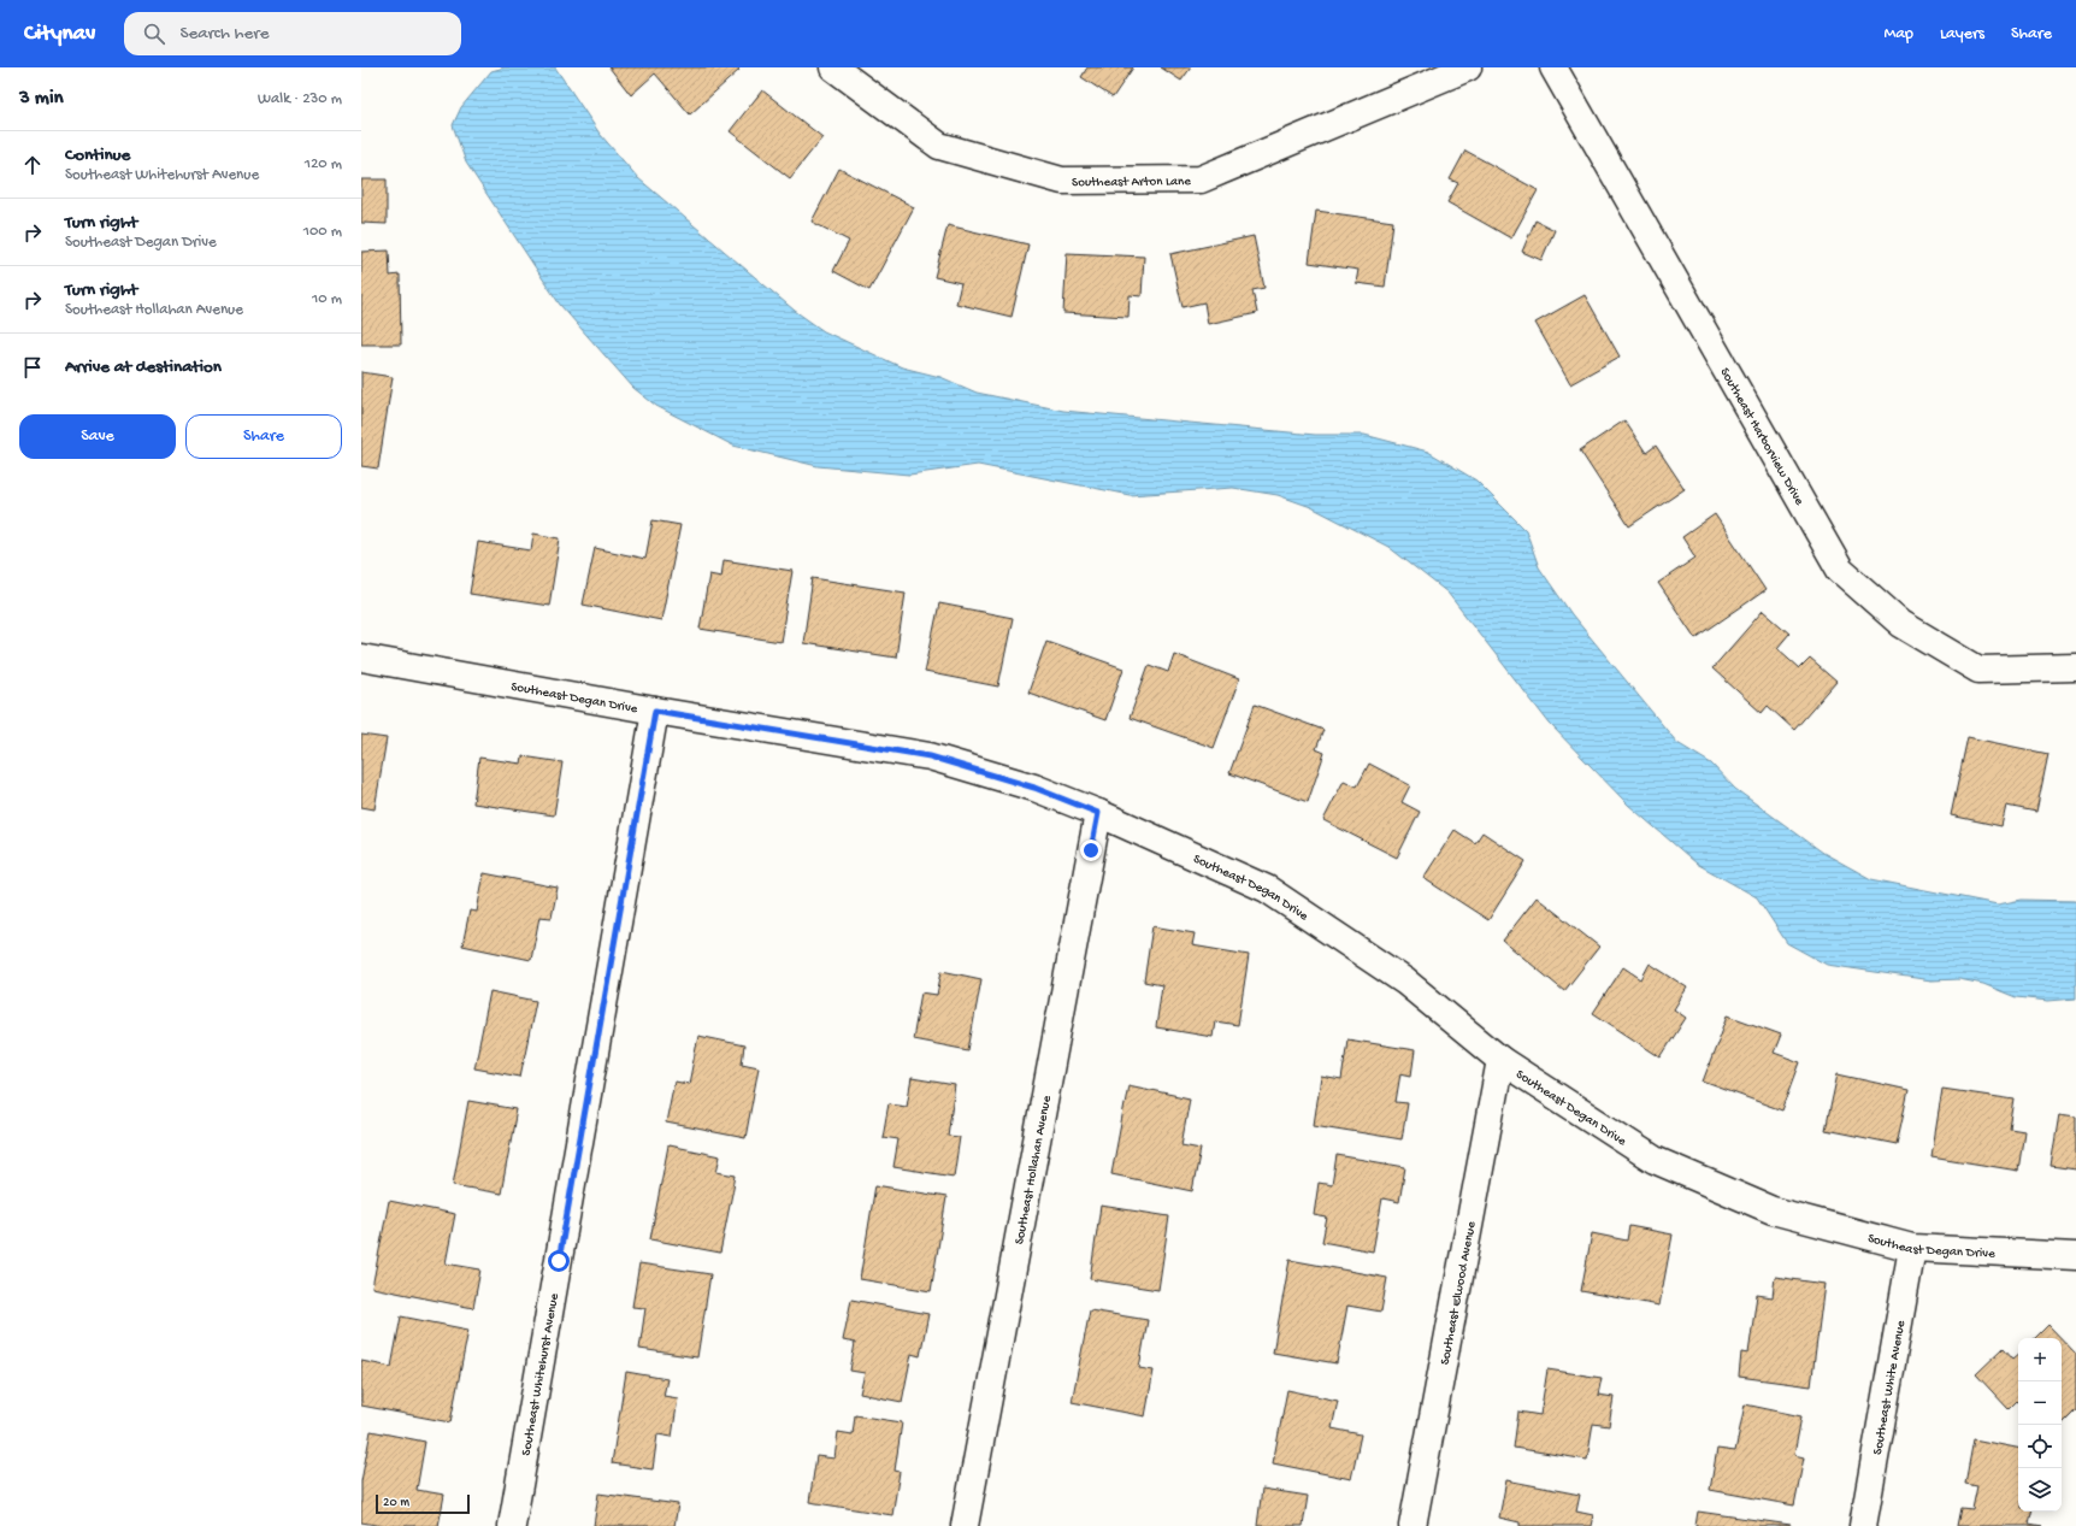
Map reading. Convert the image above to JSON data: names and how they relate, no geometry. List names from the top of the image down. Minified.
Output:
{"streets":{"street":["Southeast Arton Lane","Southeast Harborview Drive","Southeast Degan Drive","Southeast Hollahan Avenue","Southeast Elwood Avenue","Southeast Whitehurst Avenue","Southeast White Avenue"]},"crossings":[["Southeast Degan Drive","Southeast Hollahan Avenue"],["Southeast Degan Drive","Southeast Elwood Avenue"],["Southeast Degan Drive","Southeast Whitehurst Avenue"],["Southeast Degan Drive","Southeast White Avenue"]],"scale_bar":"20 m","page":{"header":"Citynav","search":"Search here","nav":["Map","Layers","Share"],"heading":["3 min","Walk · 230 m"],"list":[["Continue","Southeast Whitehurst Avenue","120 m"],["Turn right","Southeast Degan Drive","100 m"],["Turn right","Southeast Hollahan Avenue","10 m"],"Arrive at destination"],"buttons":["Save","Share"],"map_buttons":["+","−"],"scale":"20 m"}}
